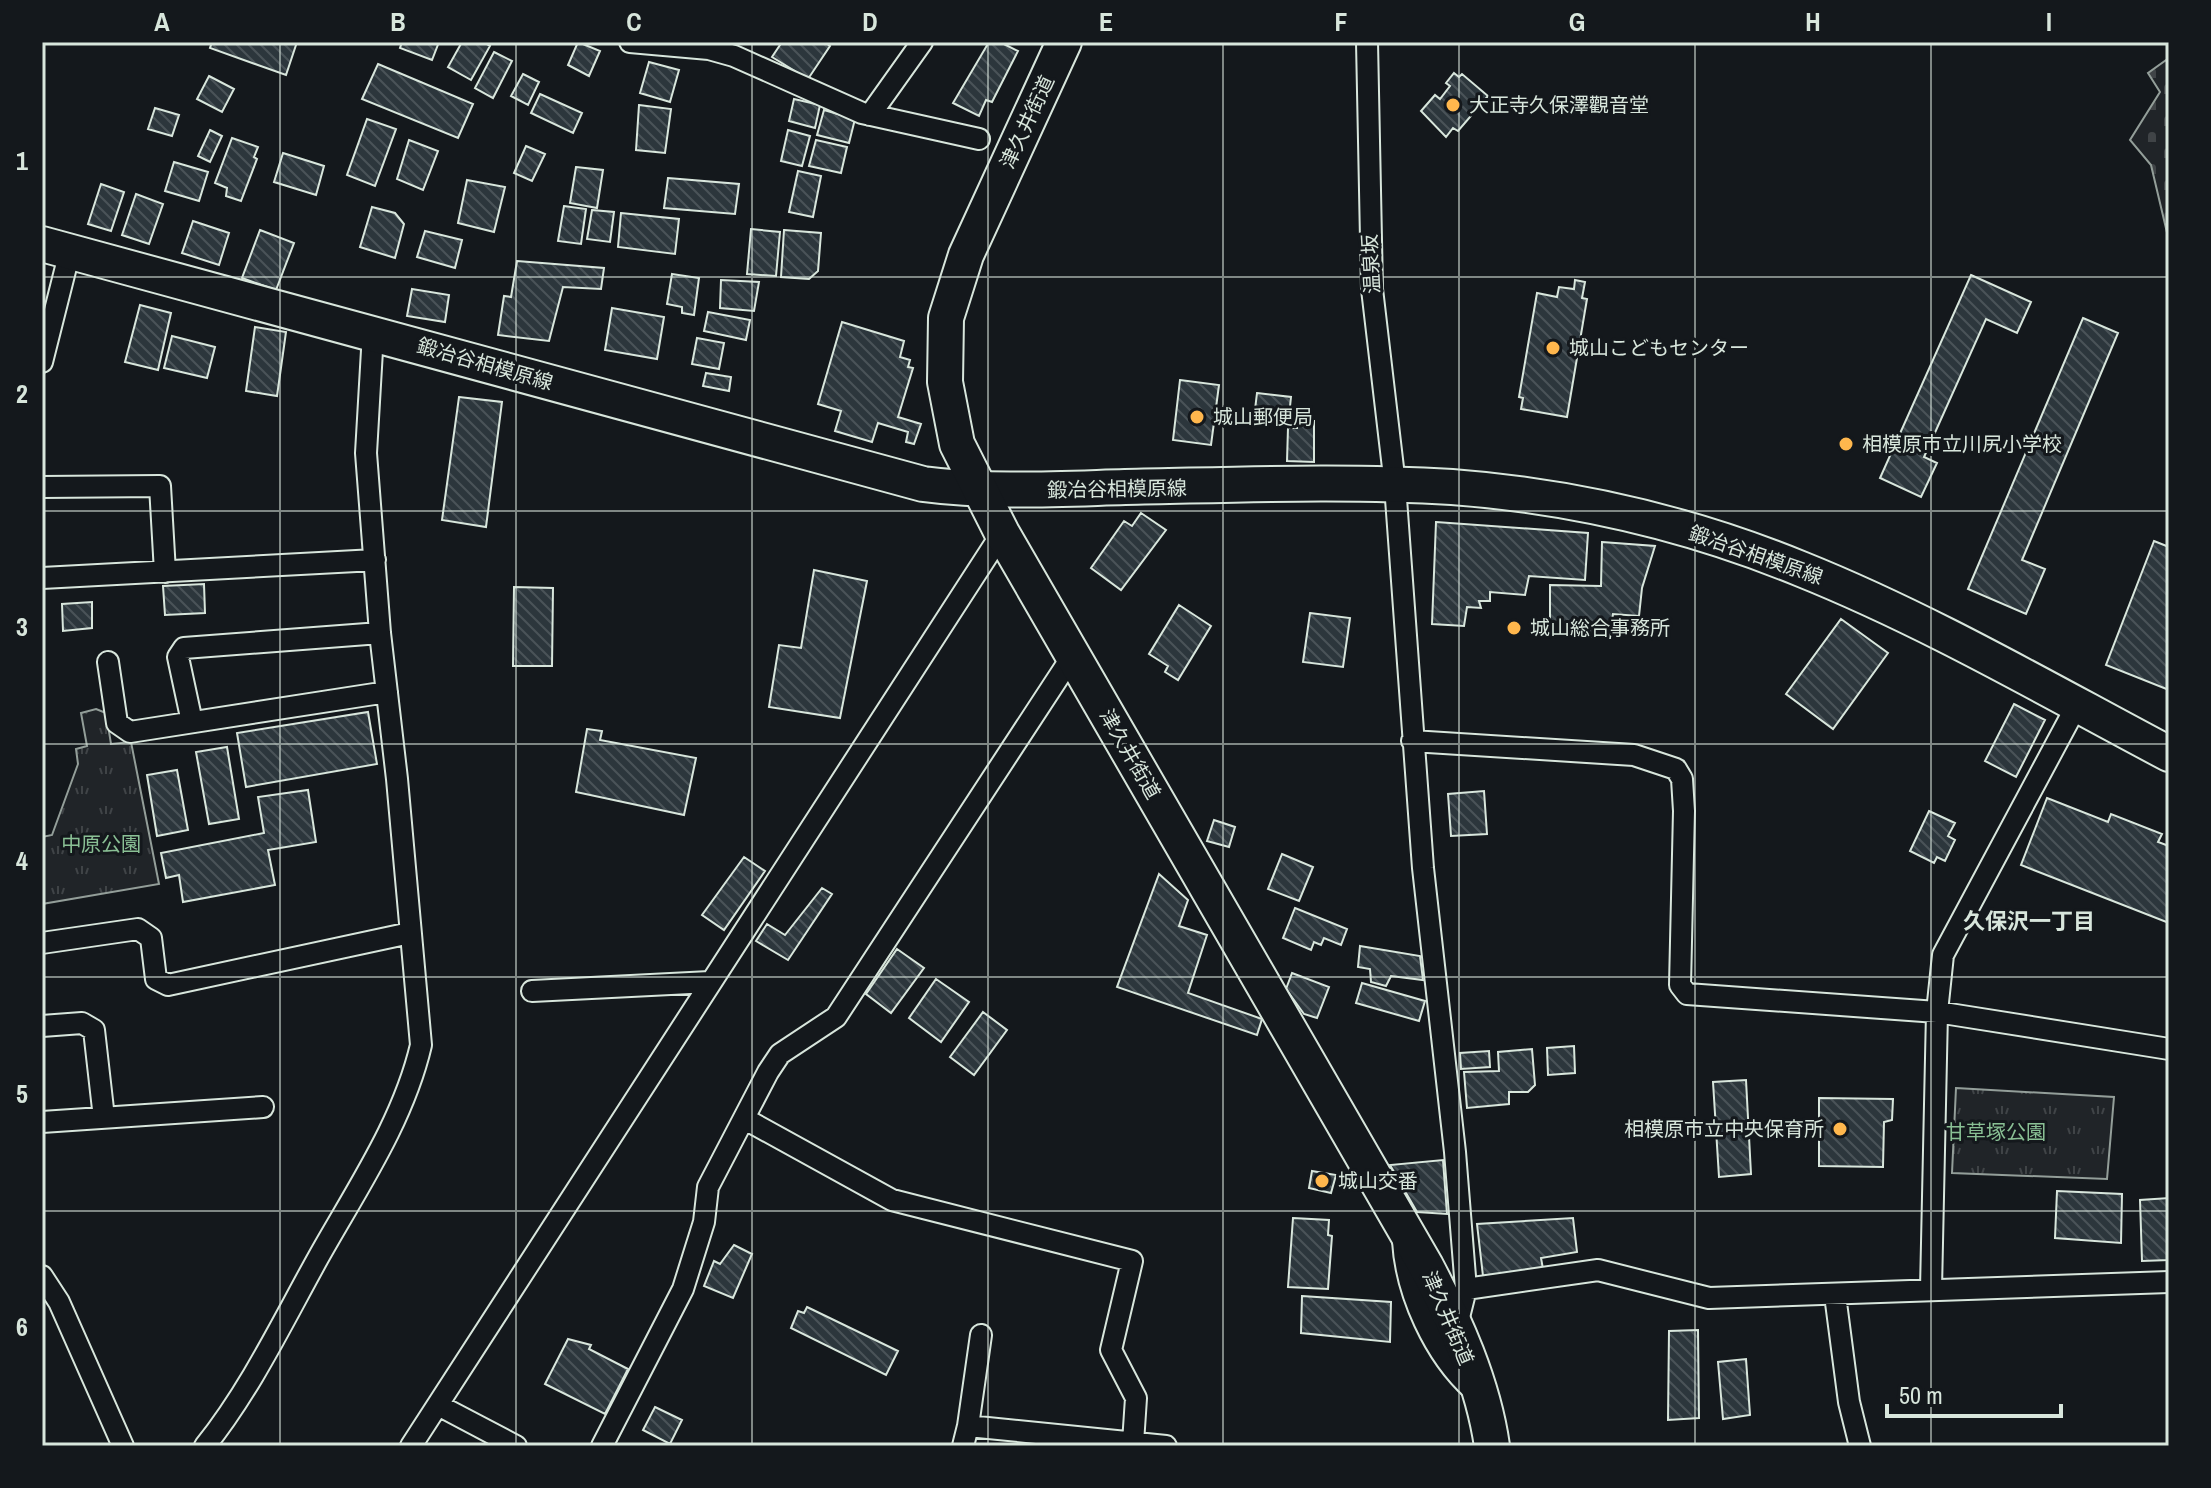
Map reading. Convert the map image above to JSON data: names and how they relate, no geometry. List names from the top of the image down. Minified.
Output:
{"streets":{"main road":["津久井街道","鍛冶谷相模原線"],"street":["温泉坂"]},"crossings":[["津久井街道","温泉坂"],["津久井街道","鍛冶谷相模原線"],["温泉坂","鍛冶谷相模原線"]],"districts":["久保沢一丁目"],"parks":["中原公園","甘草塚公園"],"places":["大正寺久保澤觀音堂","城山こどもセンター","城山郵便局","相模原市立川尻小学校","城山総合事務所","相模原市立中央保育所","城山交番"],"scale_bar":"50 m","grid":{"columns":["A","B","C","D","E","F","G","H","I"],"rows":["1","2","3","4","5","6"]}}
